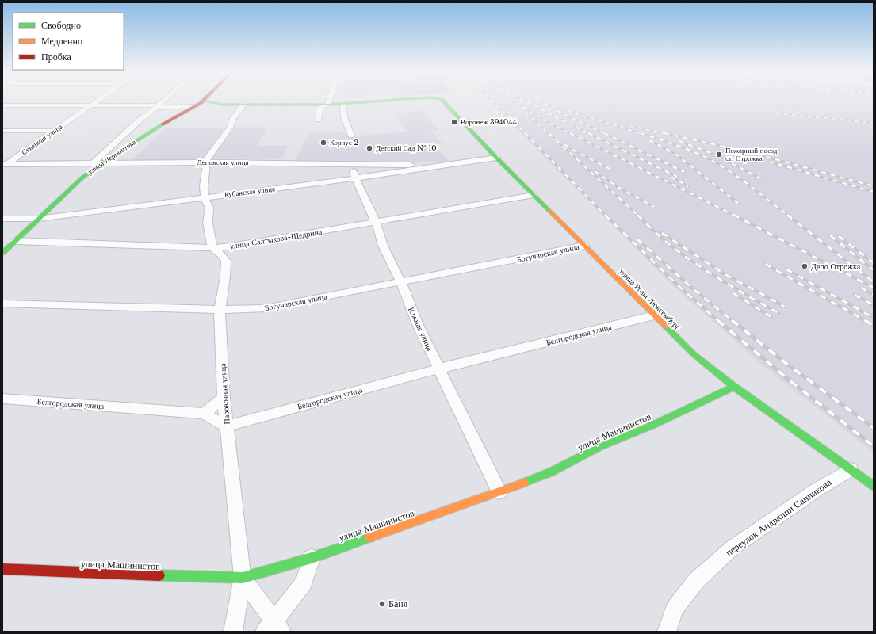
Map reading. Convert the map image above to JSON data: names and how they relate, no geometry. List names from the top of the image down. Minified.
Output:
{"streets":{"street":["Северная улица","улица Лермонтова","Деповская улица","Кубанская улица","улица Салтыкова-Щедрина","Богучарская улица","улица Розы Люксембург","Южная улица","Белгородская улица","Паровозная улица","улица Машинистов","переулок Андрюши Санникова"]},"crossings":[["Северная улица","Деповская улица"],["улица Лермонтова","Деповская улица"],["улица Лермонтова","Кубанская улица"],["улица Лермонтова","улица Салтыкова-Щедрина"],["Деповская улица","Кубанская улица"],["Деповская улица","Южная улица"],["Кубанская улица","улица Розы Люксембург"],["Кубанская улица","Южная улица"],["улица Салтыкова-Щедрина","улица Розы Люксембург"],["улица Салтыкова-Щедрина","Южная улица"],["улица Салтыкова-Щедрина","Паровозная улица"],["Богучарская улица","улица Розы Люксембург"],["Богучарская улица","Южная улица"],["Богучарская улица","Паровозная улица"],["улица Розы Люксембург","Белгородская улица"],["улица Розы Люксембург","улица Машинистов"],["улица Розы Люксембург","переулок Андрюши Санникова"],["Южная улица","Белгородская улица"],["Южная улица","улица Машинистов"],["Белгородская улица","Паровозная улица"],["Паровозная улица","улица Машинистов"]],"places":["Воронеж 394044","Корпус 2","Детский Сад № 10","Пожарный поезд ст. Отрожка","Депо Отрожка","Баня"],"legend":["Свободно","Медленно","Пробка"]}
